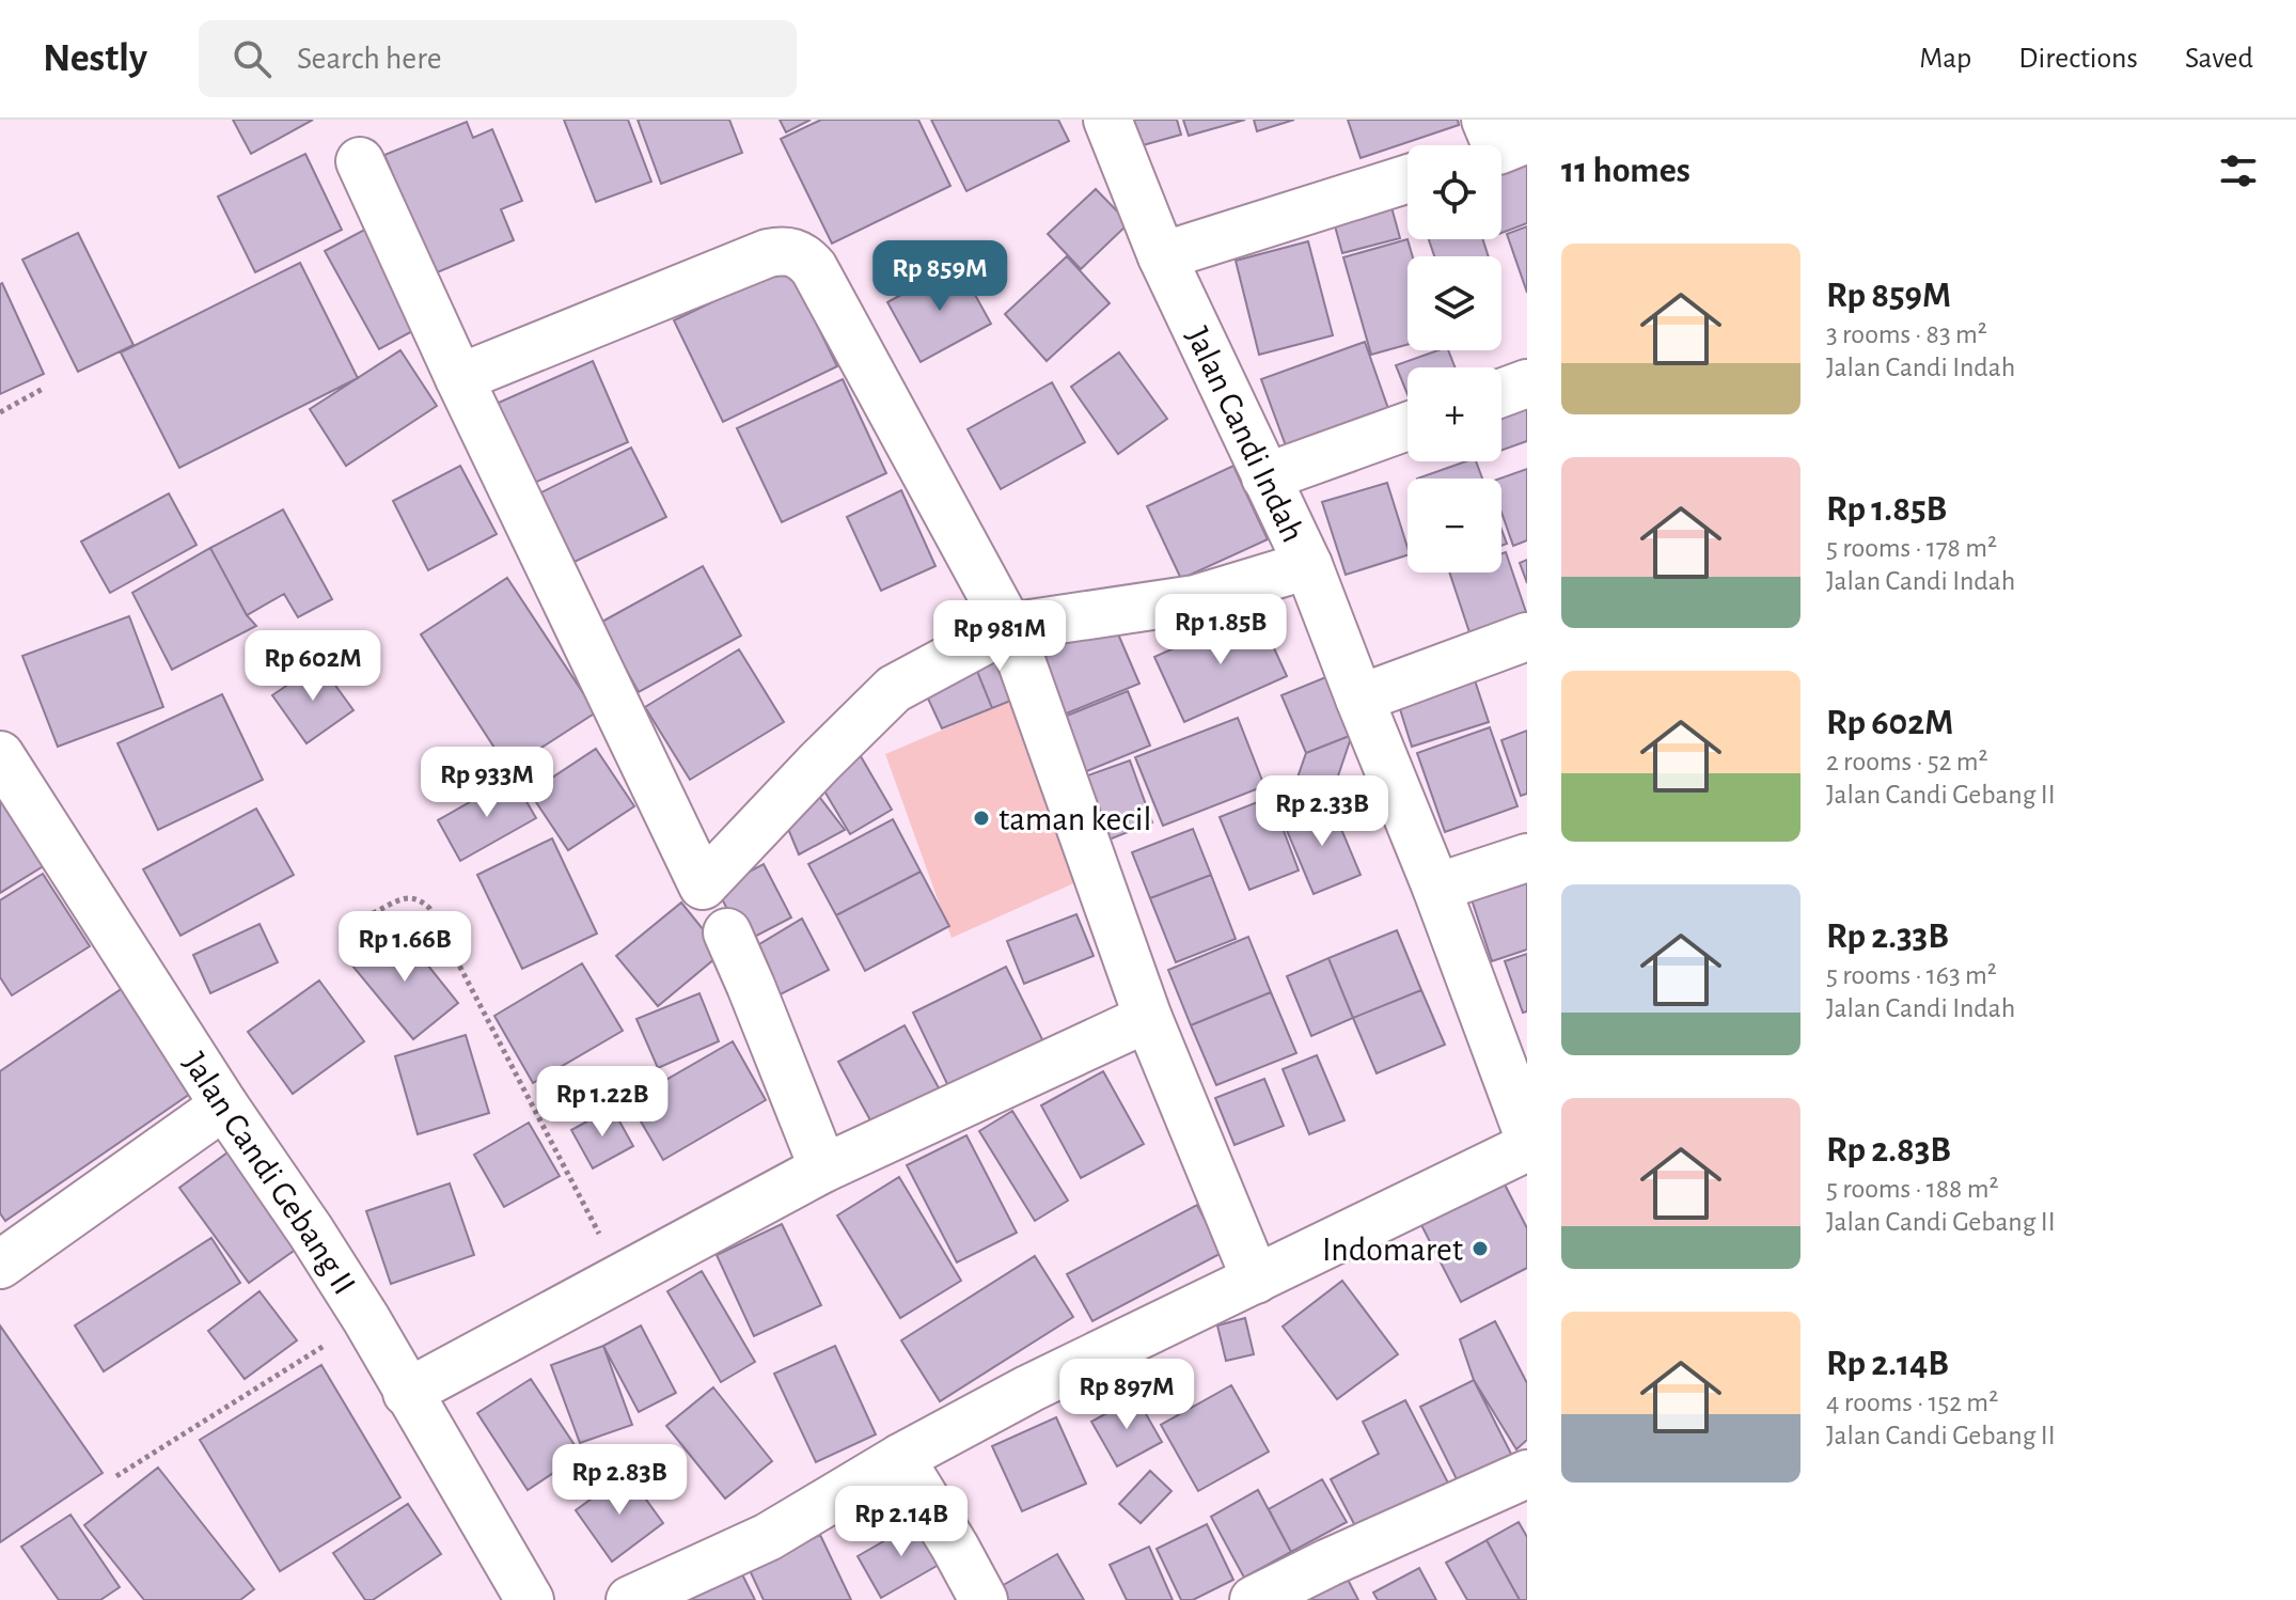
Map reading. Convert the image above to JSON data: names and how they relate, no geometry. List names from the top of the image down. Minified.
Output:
{"streets":{"street":["Jalan Candi Indah","Jalan Candi Gebang II"]},"places":["taman kecil","Indomaret"],"page":{"header":"Nestly","search":"Search here","nav":["Map","Directions","Saved"],"heading":"11 homes","map_buttons":["+","−"],"list":[{"name":"Rp 859M","note":"3 rooms · 83 m² · Jalan Candi Indah"},{"name":"Rp 1.85B","note":"5 rooms · 178 m² · Jalan Candi Indah"},{"name":"Rp 602M","note":"2 rooms · 52 m² · Jalan Candi Gebang II"},{"name":"Rp 2.33B","note":"5 rooms · 163 m² · Jalan Candi Indah"},{"name":"Rp 2.83B","note":"5 rooms · 188 m² · Jalan Candi Gebang II"},{"name":"Rp 2.14B","note":"4 rooms · 152 m² · Jalan Candi Gebang II"}],"price":["Rp 859M","Rp 1.85B","Rp 981M","Rp 602M","Rp 933M","Rp 2.33B","Rp 1.66B","Rp 1.22B","Rp 897M","Rp 2.83B","Rp 2.14B"]}}
